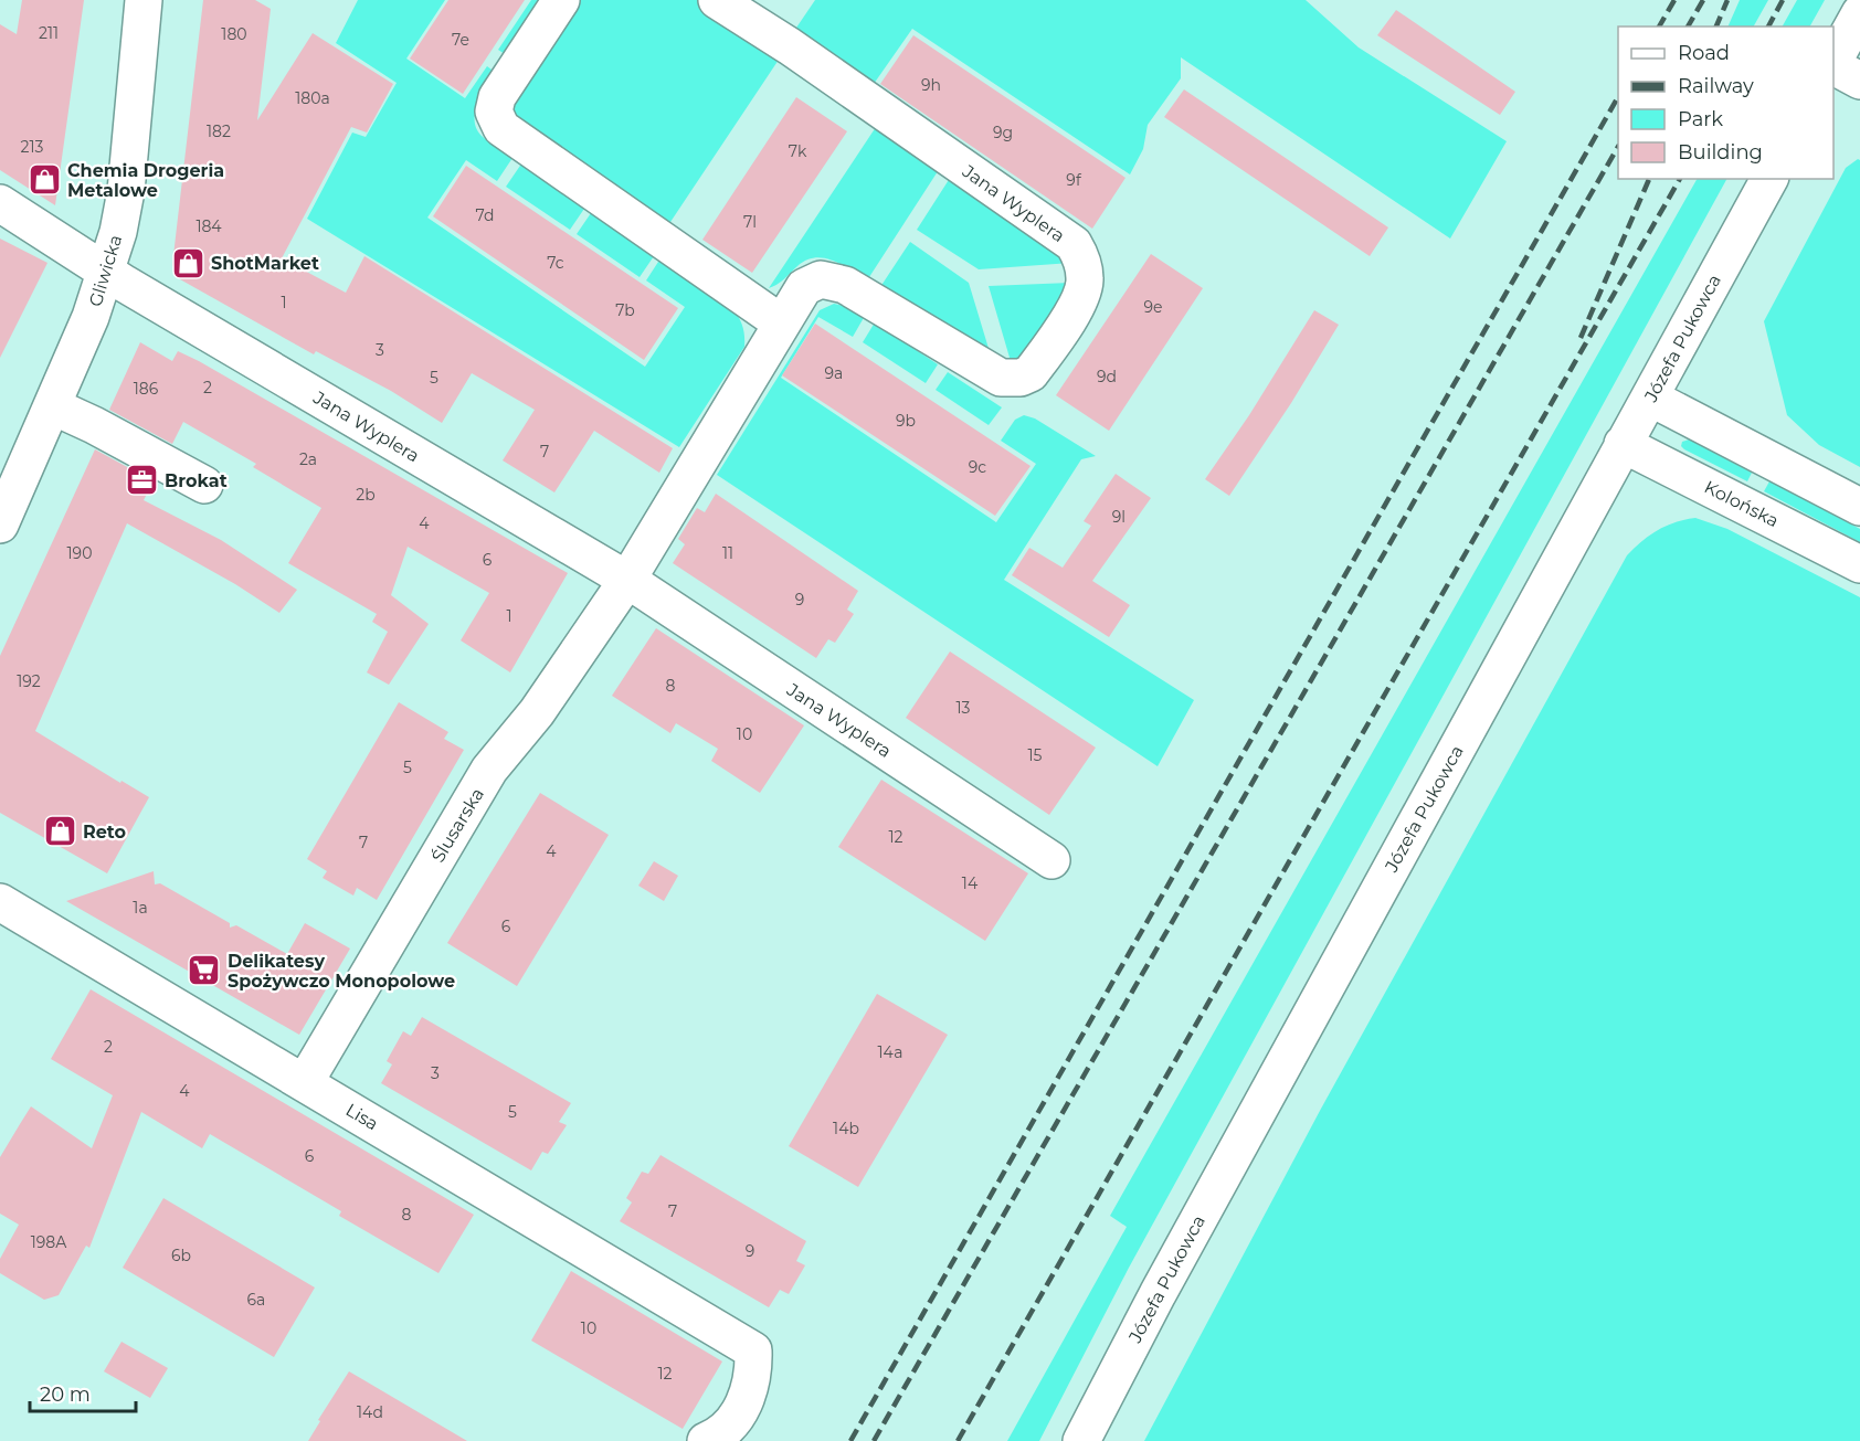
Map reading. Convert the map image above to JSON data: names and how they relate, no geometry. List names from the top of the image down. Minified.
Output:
{"streets":{"street":["Jana Wyplera","Gliwicka","Józefa Pukowca","Kolońska","Ślusarska","Lisa"]},"crossings":[["Jana Wyplera","Gliwicka"],["Jana Wyplera","Ślusarska"],["Józefa Pukowca","Kolońska"],["Ślusarska","Lisa"]],"places":{"shop":["Chemia Drogeria Metalowe","ShotMarket","Reto"],"office":["Brokat"],"supermarket":["Delikatesy Spożywczo Monopolowe"]},"house_numbers":["211","180","7e","9h","180a","182","9g","213","7k","9f","7d","7l","184","7c","1","9e","7b","3","9a","9d","5","2","186","9b","7","2a","9c","2b","9l","4","190","11","6","9","1","192","8","13","10","15","5","12","7","4","14","1a","6","2","14a","3","4","5","14b","6","7","8","198A","9","6b","6a","10","12","14d"],"legend":["Road","Railway","Park","Building"],"scale_bar":"20 m"}
